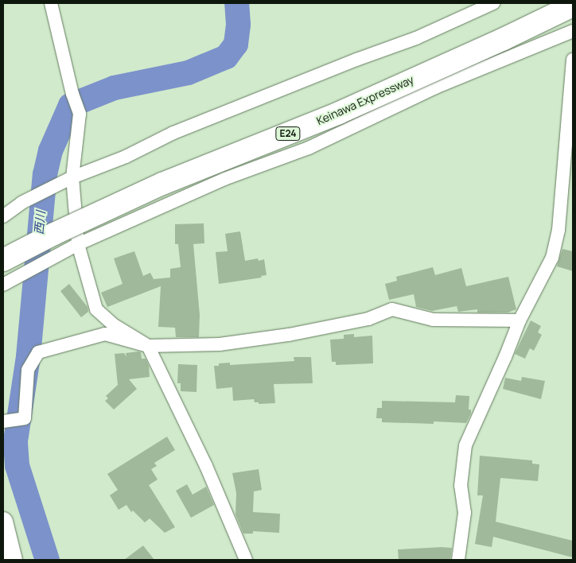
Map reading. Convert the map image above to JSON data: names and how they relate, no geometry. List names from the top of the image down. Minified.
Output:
{"streets":{"highway":["Keinawa Expressway","E24"]},"water":["西川"]}
